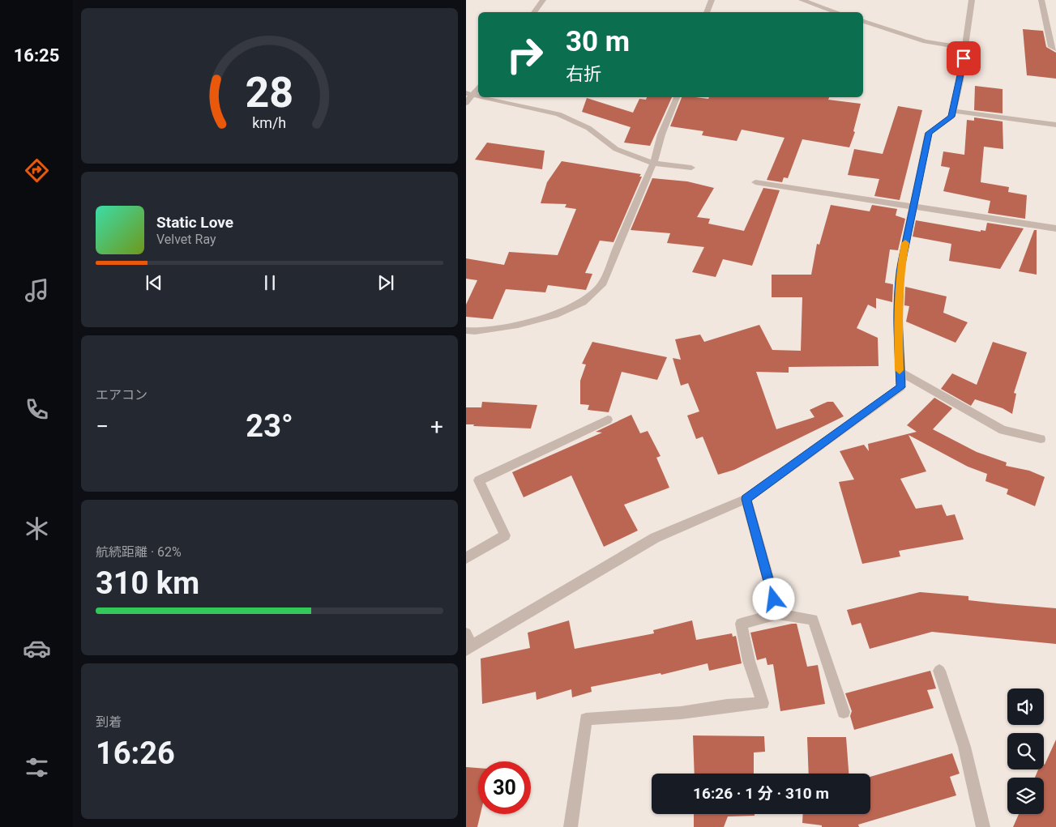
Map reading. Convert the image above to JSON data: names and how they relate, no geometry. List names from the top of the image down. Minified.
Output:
{"page":{"tabs":"16:25","turn":["30 m","右折"],"song":["Static Love","Velvet Ray"],"tile":["エアコン",["航続距離 · 62%","310 km"],["到着","16:26"]],"heat":["−","23°","+"],"limit":"30","trip":"16:26 · 1 分 · 310 m","gauge":["28","km/h"]}}
